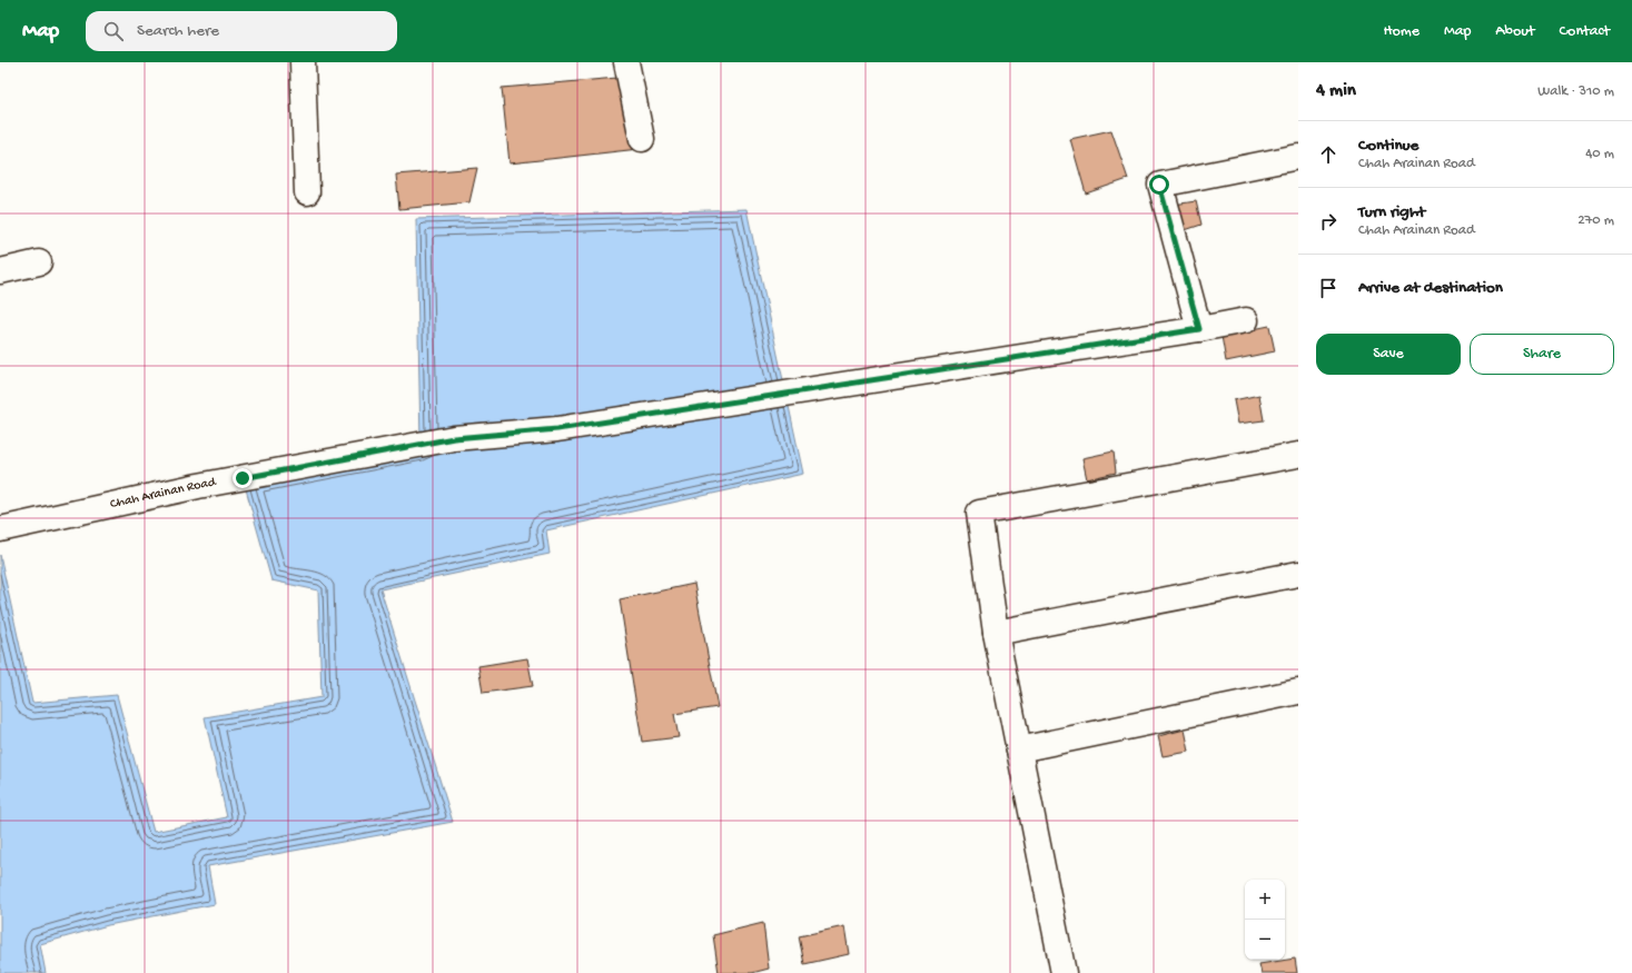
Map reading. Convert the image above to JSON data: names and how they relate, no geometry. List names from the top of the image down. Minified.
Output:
{"streets":{"street":["Chah Arainan Road"]},"page":{"header":"Map","search":"Search here","nav":["Home","Map","About","Contact"],"heading":["4 min","Walk · 310 m"],"list":[["Continue","Chah Arainan Road","40 m"],["Turn right","Chah Arainan Road","270 m"],"Arrive at destination"],"buttons":["Save","Share"],"map_buttons":["+","−"]}}
